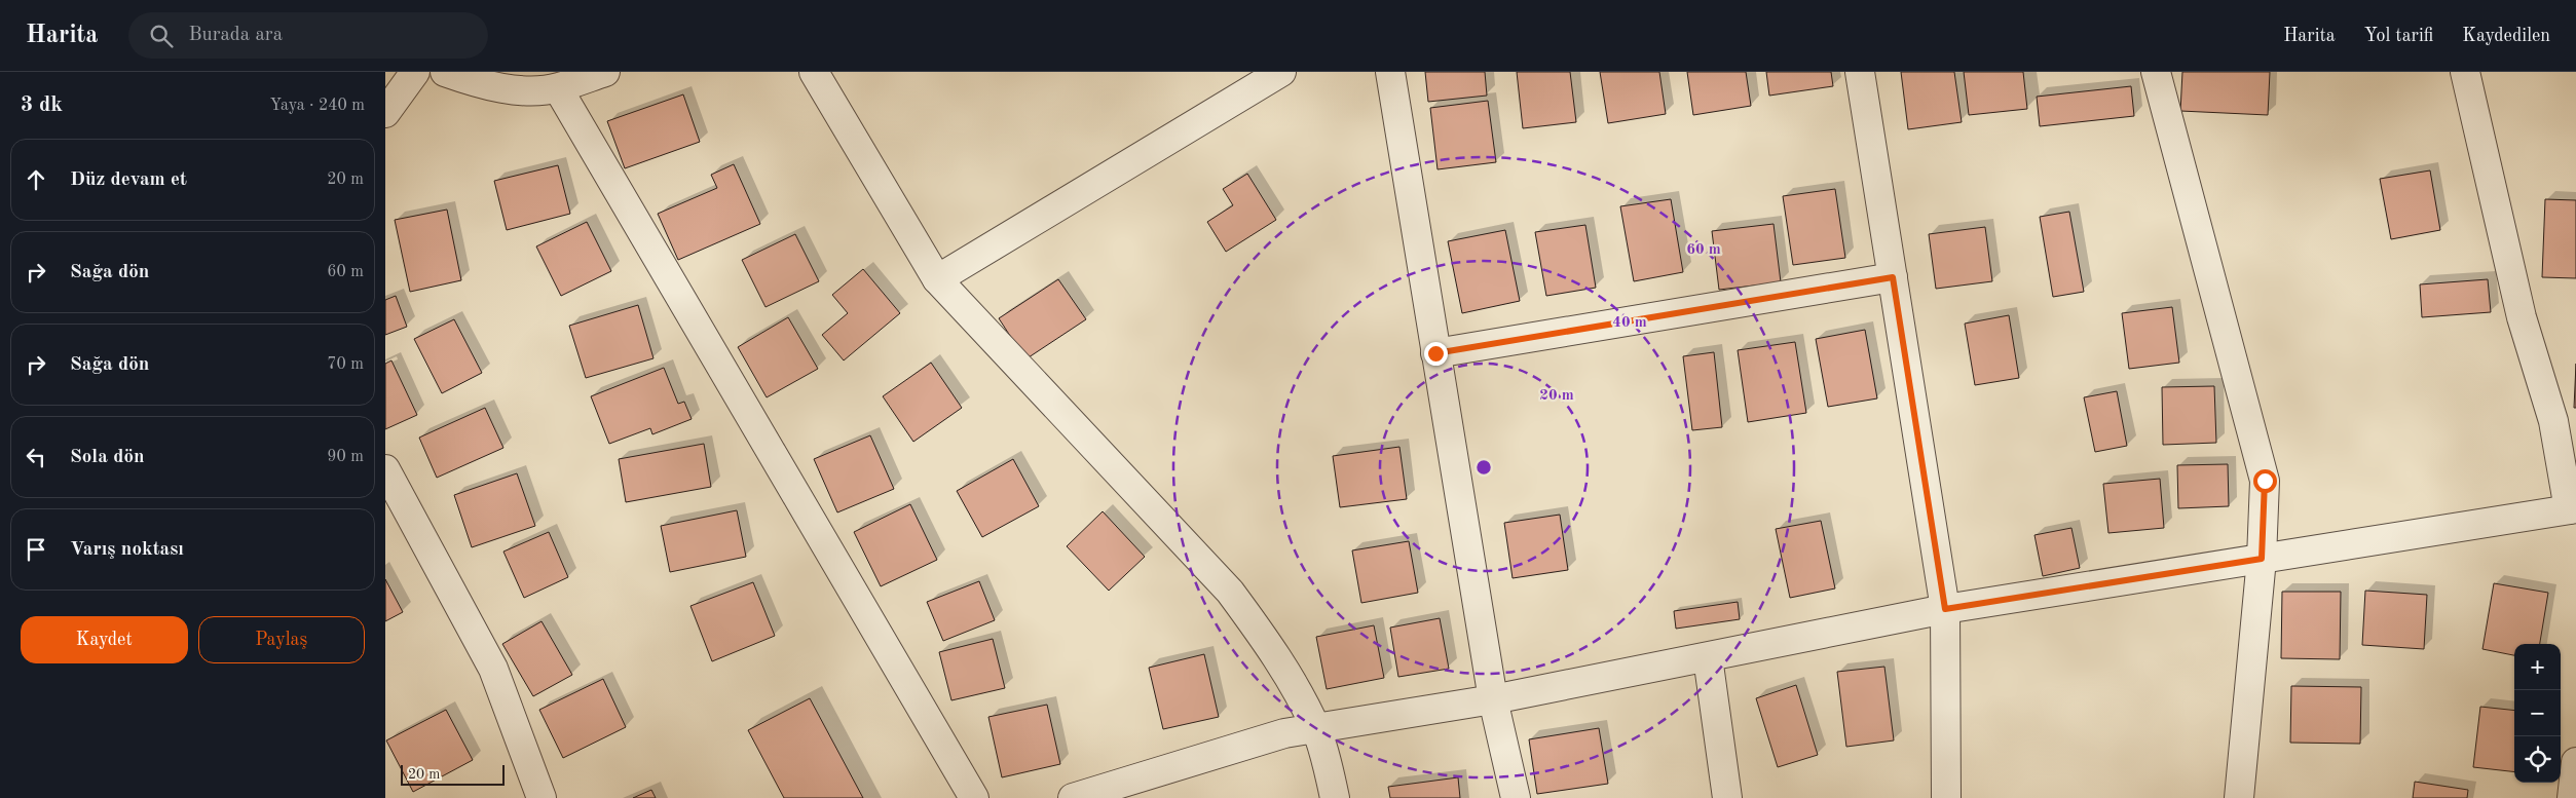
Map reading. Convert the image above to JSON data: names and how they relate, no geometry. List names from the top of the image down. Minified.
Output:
{"scale_bar":"20 m","page":{"header":"Harita","search":"Burada ara","nav":["Harita","Yol tarifi","Kaydedilen"],"heading":["3 dk","Yaya · 240 m"],"list":[["Düz devam et","20 m"],["Sağa dön","60 m"],["Sağa dön","70 m"],["Sola dön","90 m"],"Varış noktası"],"buttons":["Kaydet","Paylaş"],"map_buttons":["+","−"],"scale":"20 m"},"rings":["60 m","40 m","20 m"]}
